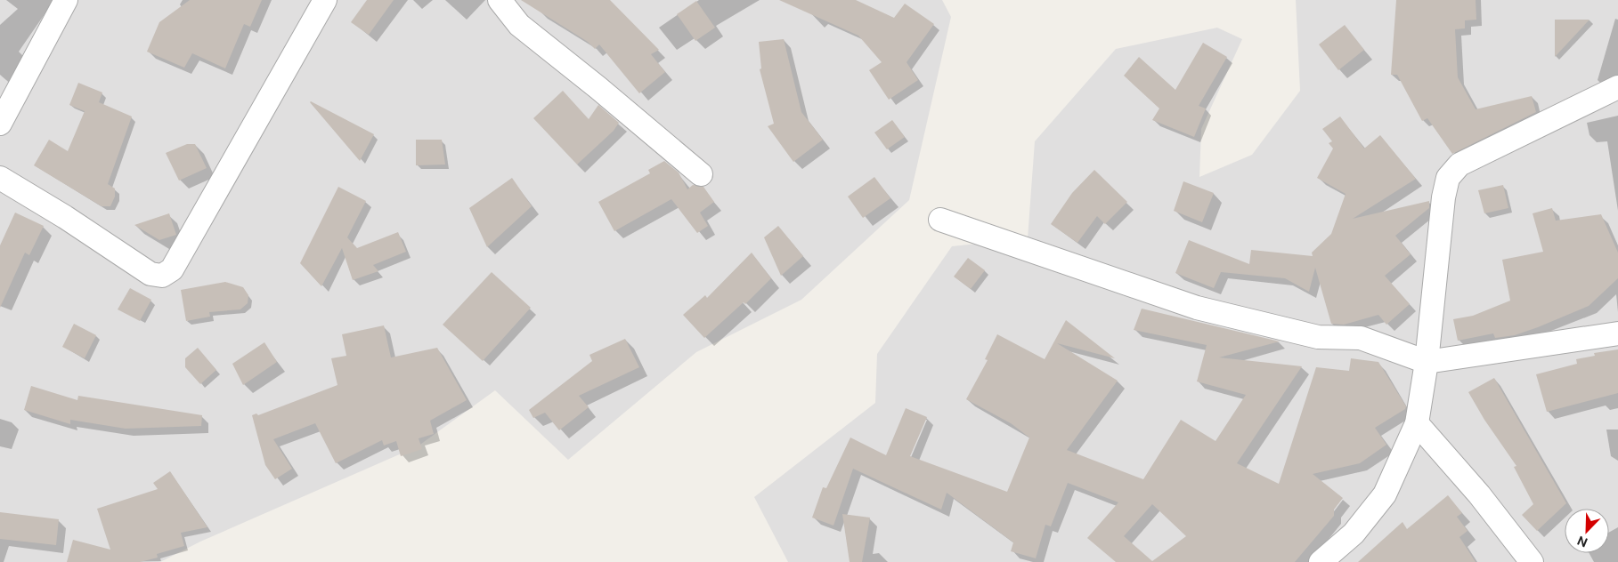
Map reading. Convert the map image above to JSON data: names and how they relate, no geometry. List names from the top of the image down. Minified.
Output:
{"north":"bottom left"}
